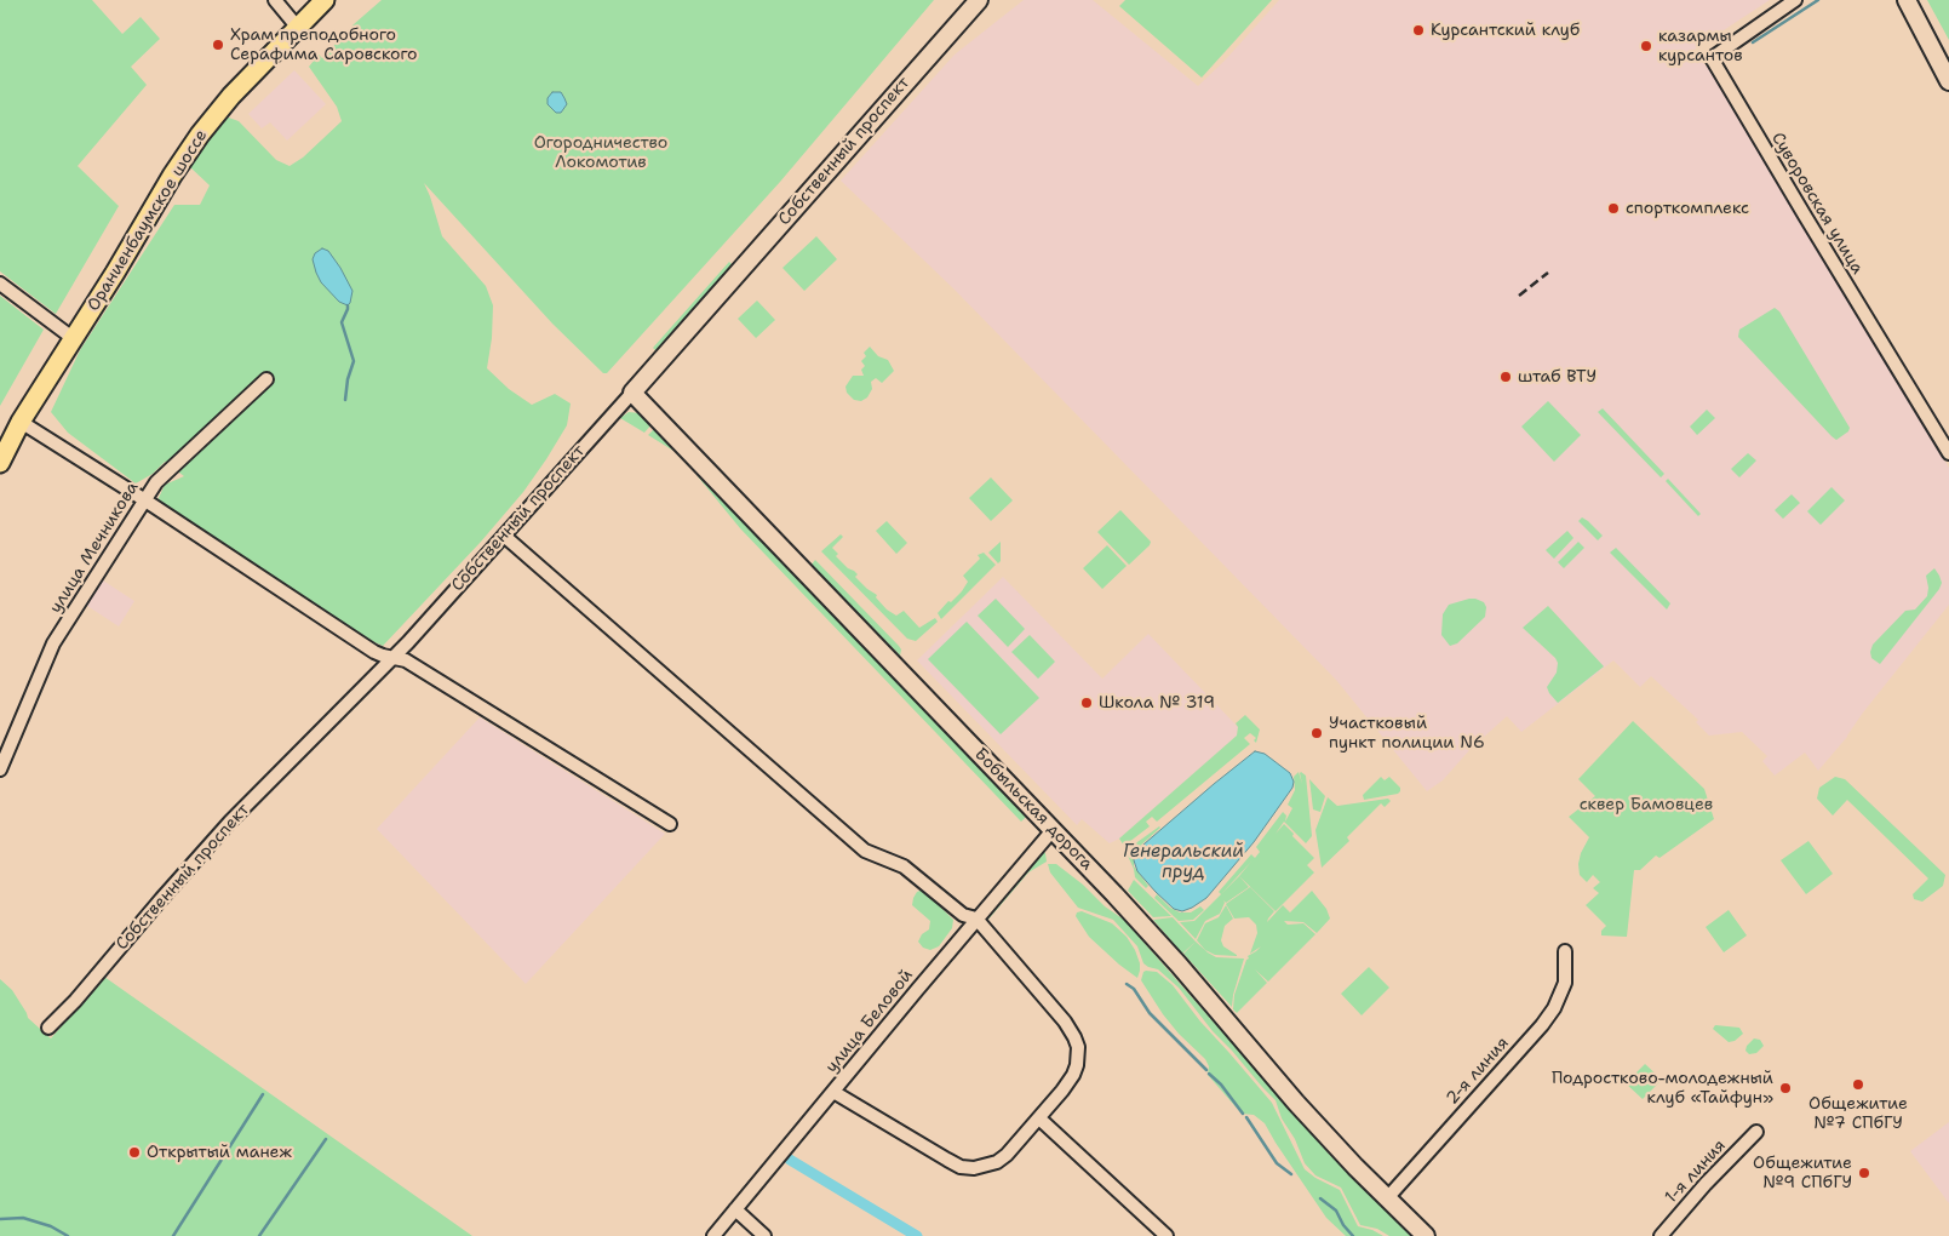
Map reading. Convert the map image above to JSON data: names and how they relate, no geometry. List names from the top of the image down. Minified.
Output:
{"streets":{"main road":["Ораниенбаумское шоссе"],"street":["Собственный проспект","Суворовская улица","улица Мечникова","Бобыльская дорога","улица Беловой","2-я линия","1-я линия"]},"crossings":[["Собственный проспект","Бобыльская дорога"],["Бобыльская дорога","улица Беловой"],["Бобыльская дорога","2-я линия"]],"water":["Генеральский пруд"],"parks":["Огородничество Локомотив","сквер Бамовцев"],"places":["Курсантский клуб","Храм преподобного Серафима Саровского","казармы курсантов","спорткомплекс","штаб ВТУ","Школа № 319","Участковый пункт полиции N6","Общежитие №7 СПбГУ","Подростково-молодежный клуб «Тайфун»","Открытый манеж","Общежитие №9 СПбГУ"]}
